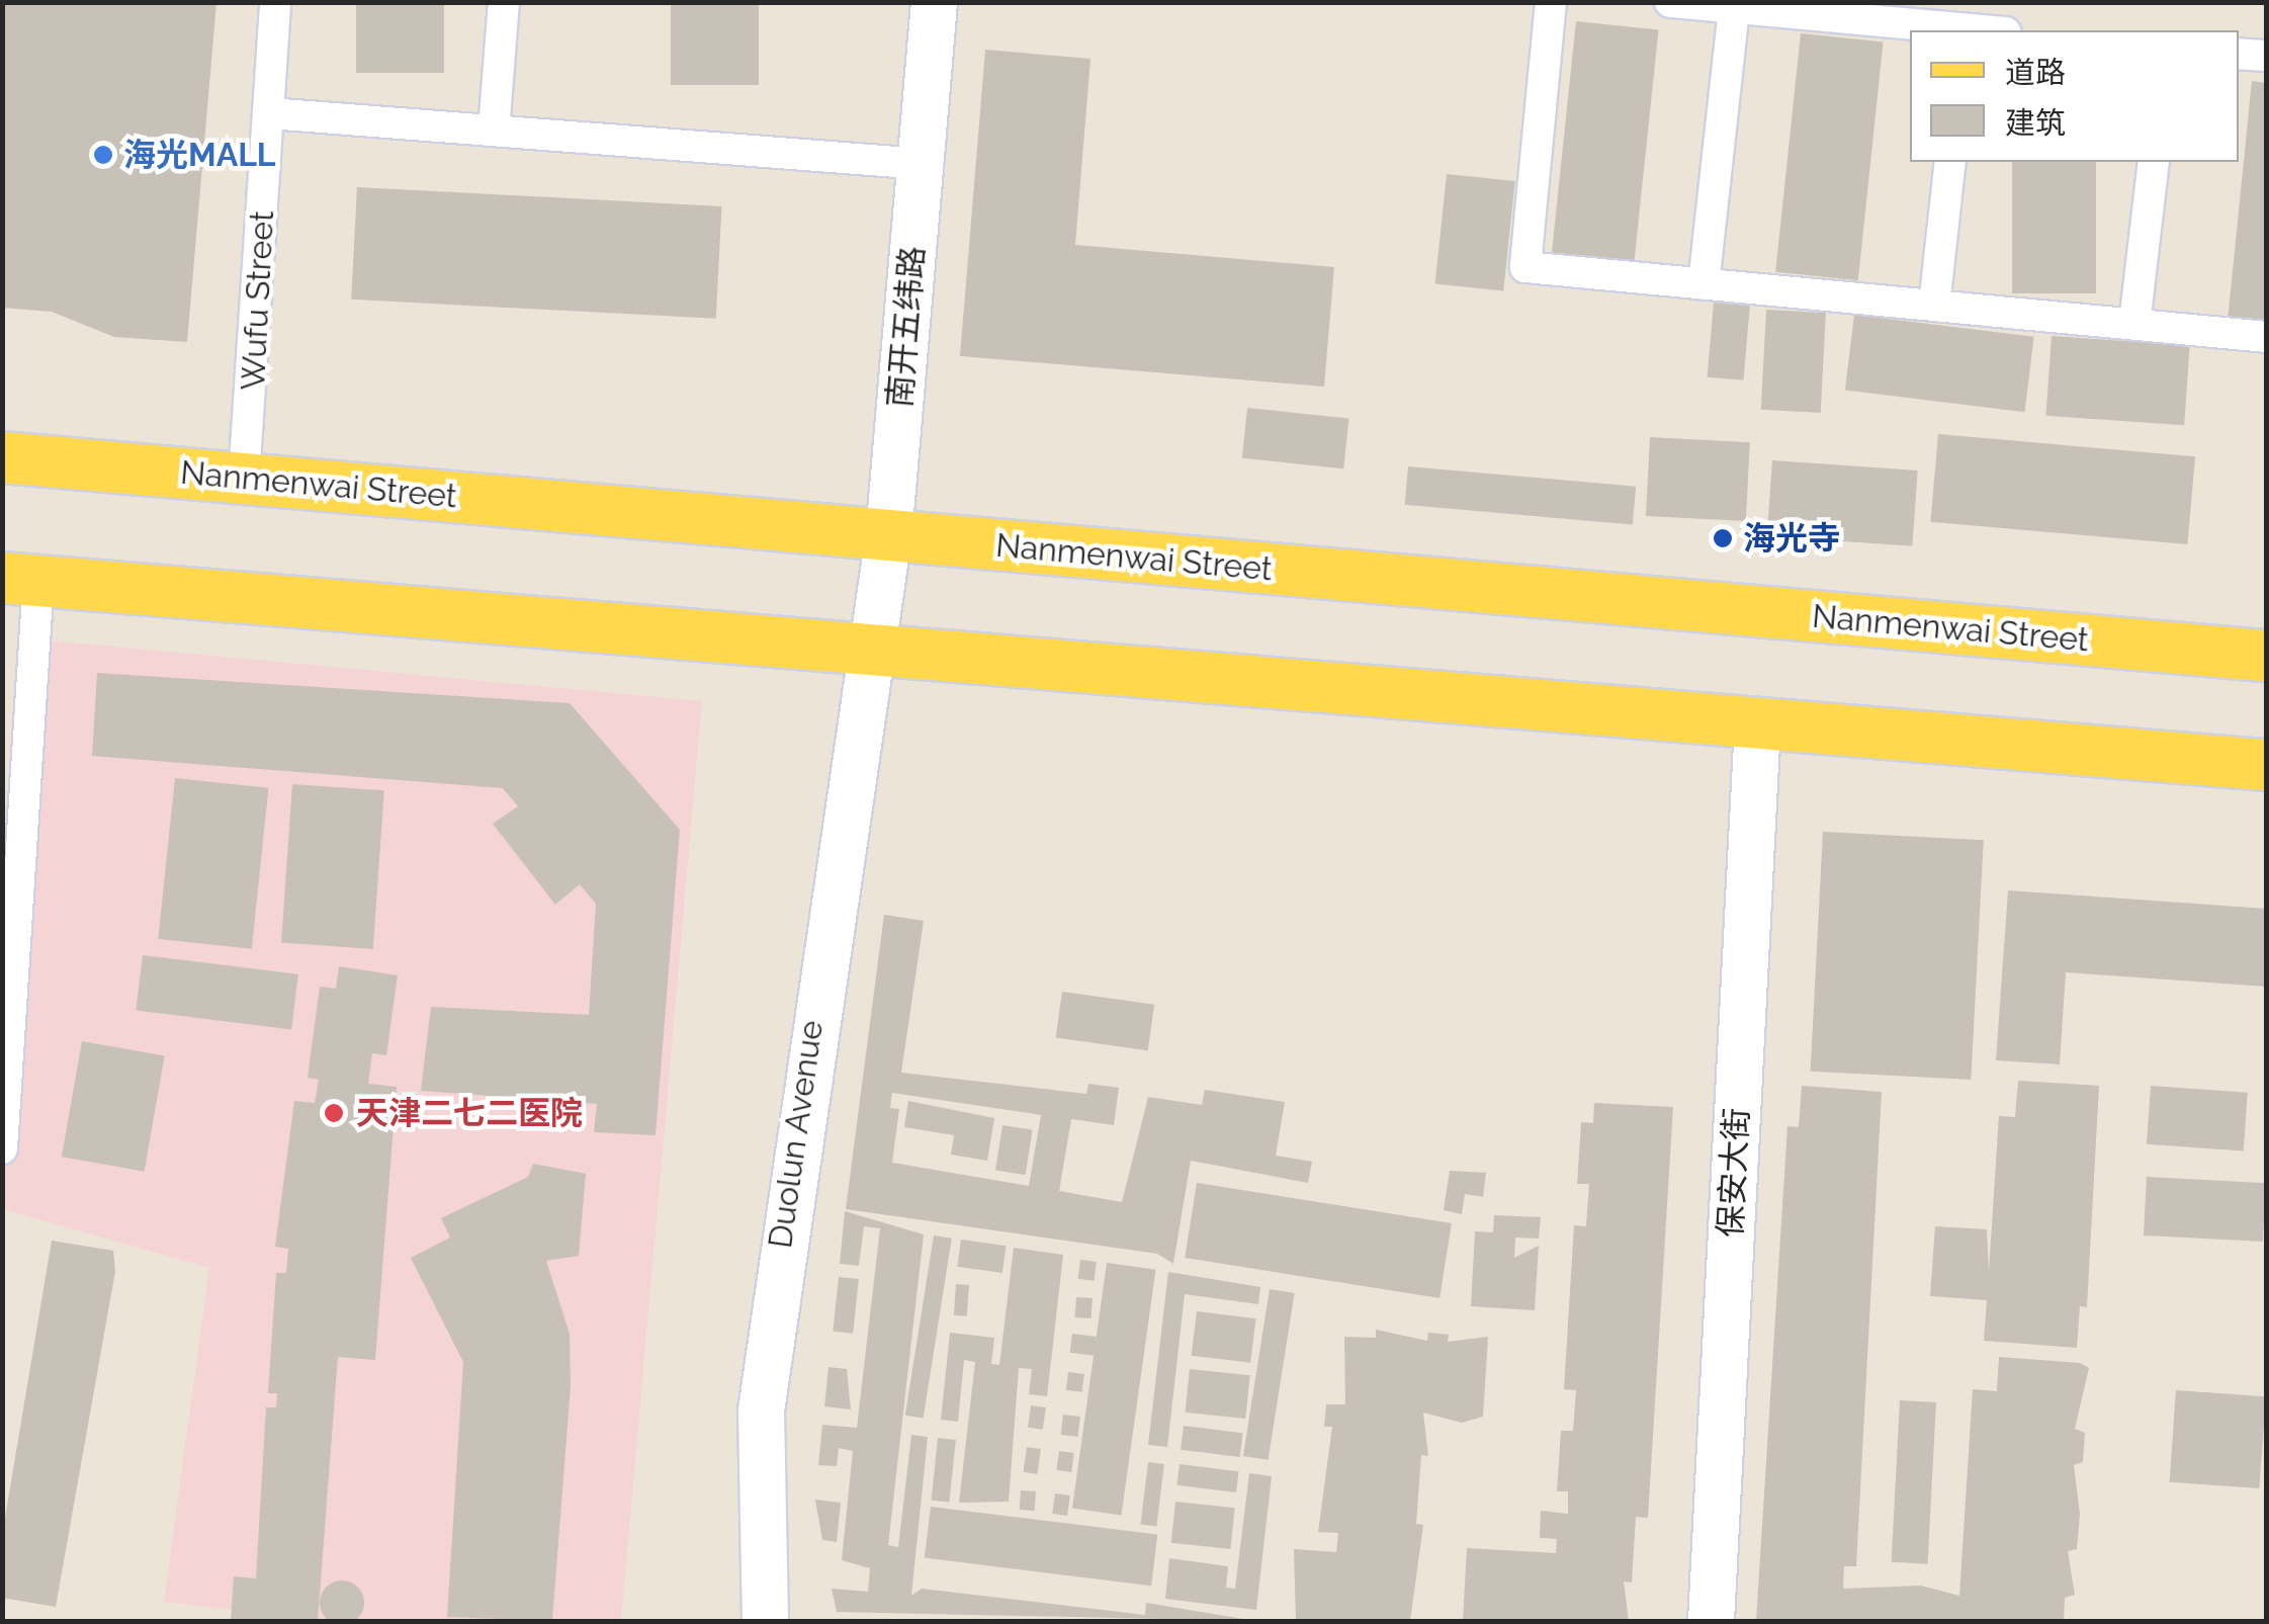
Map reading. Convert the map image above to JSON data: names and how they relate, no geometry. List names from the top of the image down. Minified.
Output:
{"streets":{"main road":["Nanmenwai Street"],"street":["Wufu Street","南开五纬路","Duolun Avenue","保安大街"]},"crossings":[["Wufu Street","Nanmenwai Street"],["南开五纬路","Nanmenwai Street"],["南开五纬路","Duolun Avenue"]],"places":["海光MALL","海光寺","天津二七二医院"],"legend":["道路","建筑"]}
